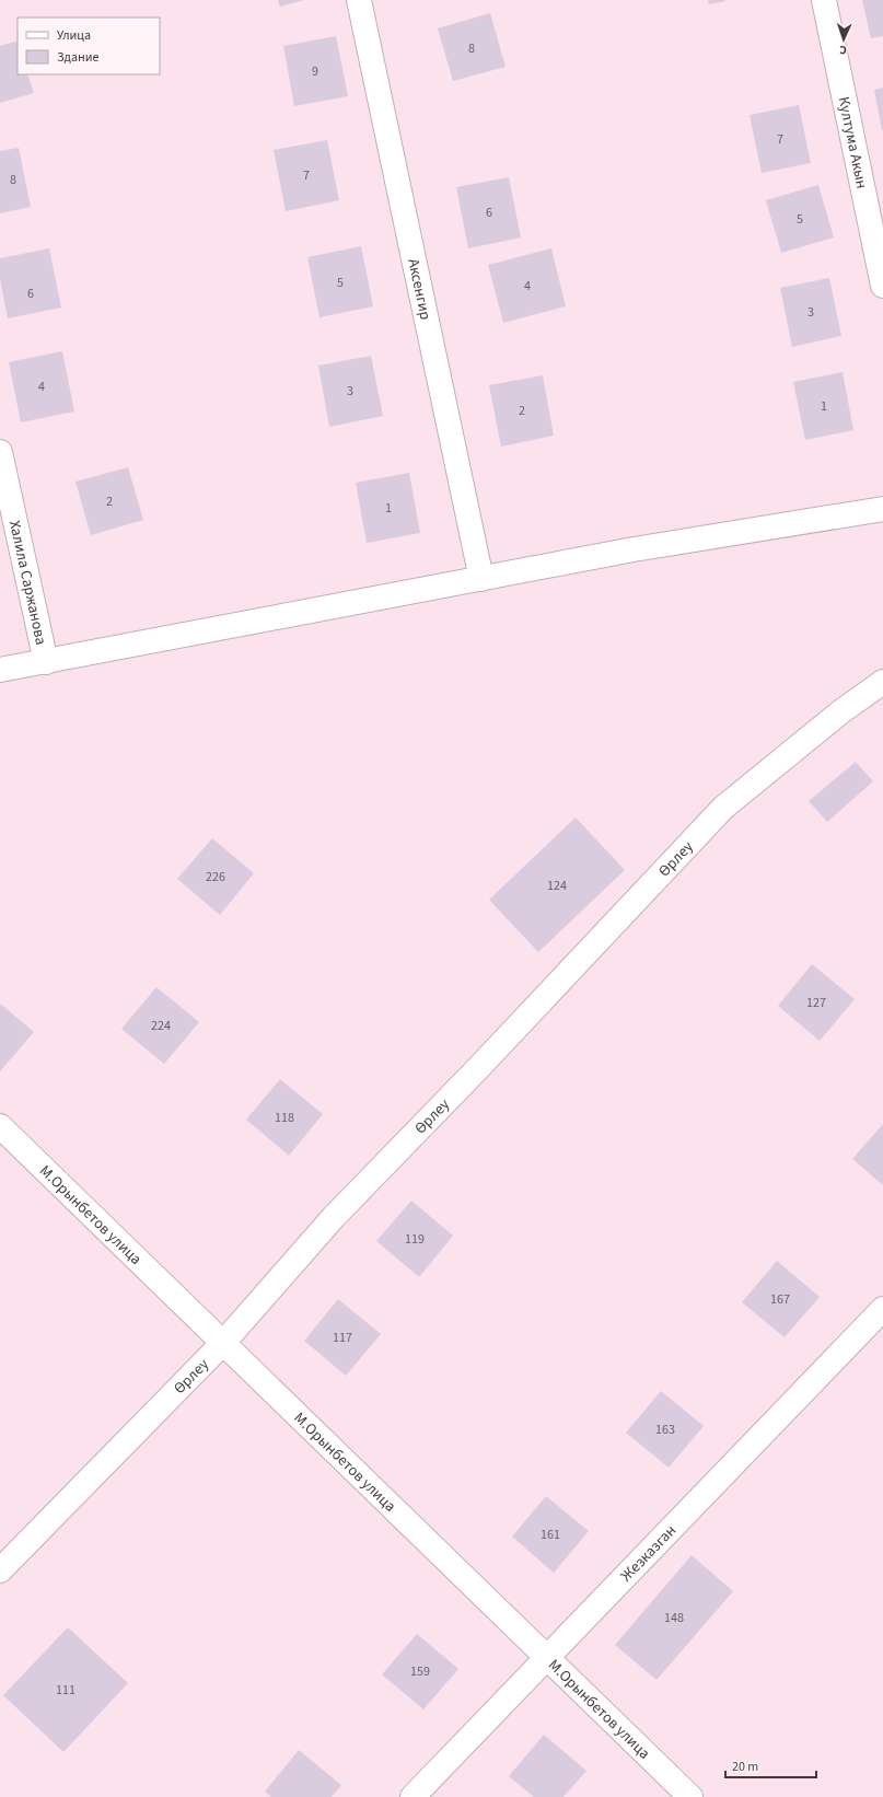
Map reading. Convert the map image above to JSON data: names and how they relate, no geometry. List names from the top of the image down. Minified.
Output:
{"streets":{"street":["Култума Акын","Аксенгир","Халила Саржанова","Өрлеу","М.Орынбетов улица","Жезказган"]},"crossings":[["Өрлеу","М.Орынбетов улица"],["М.Орынбетов улица","Жезказган"]],"house_numbers":["8","9","7","7","8","6","5","5","4","6","3","4","3","1","2","2","1","226","124","127","224","118","119","167","117","163","161","148","159","111"],"legend":["Улица","Здание"],"scale_bar":"20 m","north":"bottom"}
